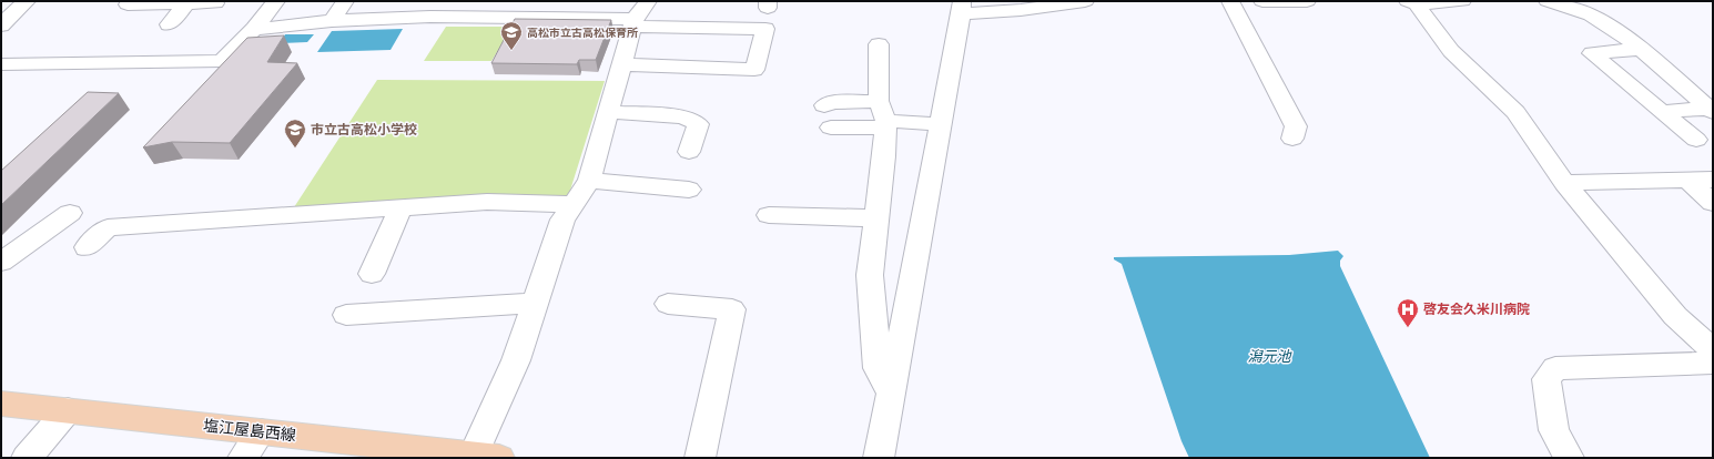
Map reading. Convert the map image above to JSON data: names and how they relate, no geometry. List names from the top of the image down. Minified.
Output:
{"streets":{"main road":["塩江屋島西線"]},"water":["潟元池"],"places":{"school or university":["高松市立古高松保育所","市立古高松小学校"],"hospital":["啓友会久米川病院"]}}
